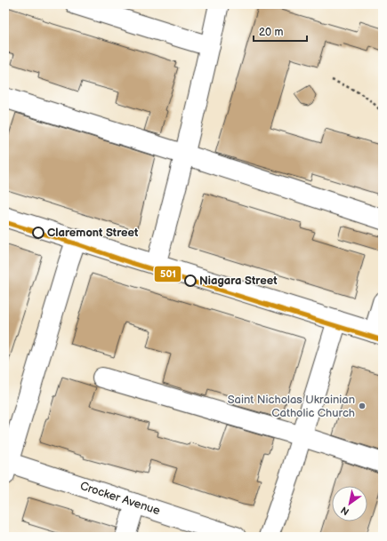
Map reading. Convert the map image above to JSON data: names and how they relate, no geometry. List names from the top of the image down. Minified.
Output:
{"streets":{"street":["Crocker Avenue"]},"places":["Claremont Street","Niagara Street","Saint Nicholas Ukrainian Catholic Church"],"lines":["transit line 501"],"scale_bar":"20 m","north":"bottom left"}
